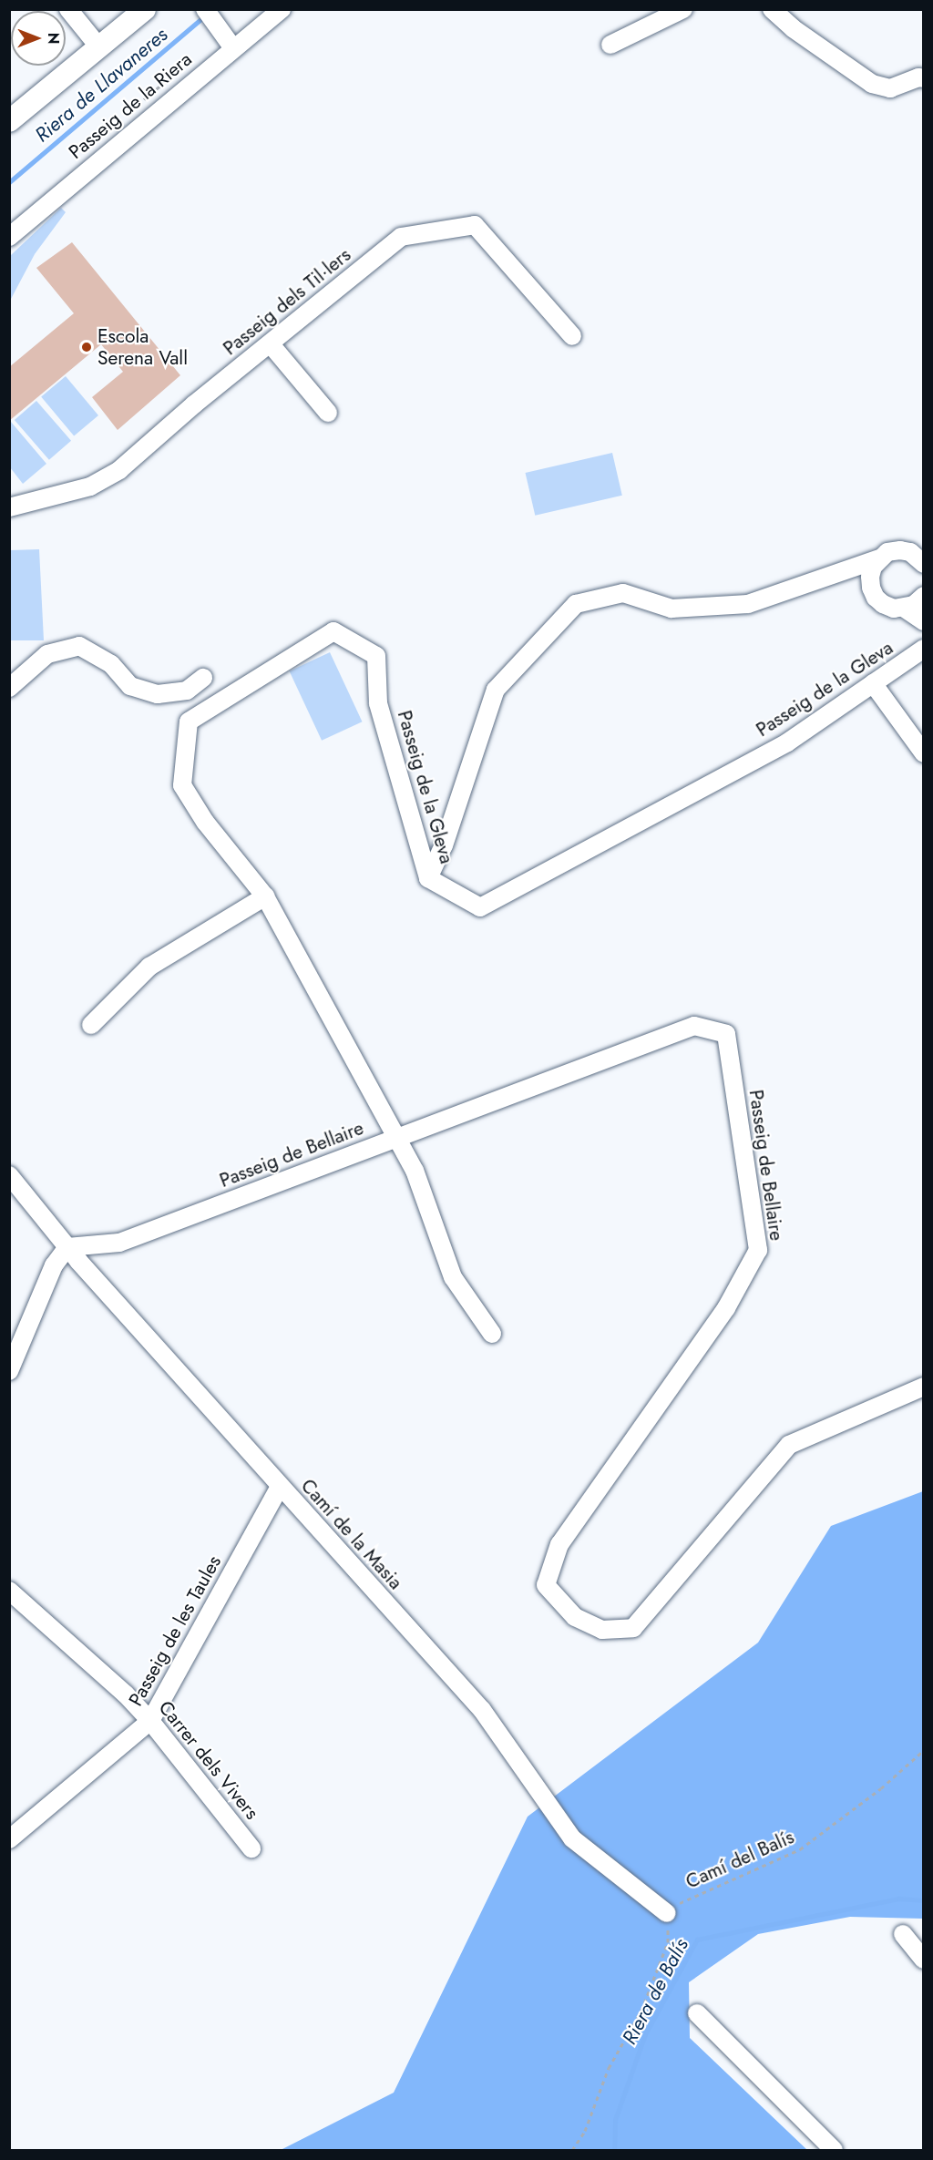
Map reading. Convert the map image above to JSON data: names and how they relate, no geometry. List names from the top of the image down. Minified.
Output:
{"streets":{"street":["Passeig de la Riera","Passeig dels Til·lers","Passeig de la Gleva","Passeig de Bellaire","Camí de la Masia","Passeig de les Taules","Carrer dels Vivers"],"path":["Camí del Balís"]},"crossings":[["Passeig de la Gleva","Passeig de Bellaire"],["Passeig de Bellaire","Camí de la Masia"],["Camí de la Masia","Passeig de les Taules"],["Camí de la Masia","Camí del Balís"],["Passeig de les Taules","Carrer dels Vivers"]],"water":["Riera de Llavaneres","Riera de Balís"],"places":["Escola Serena Vall"],"north":"right"}
